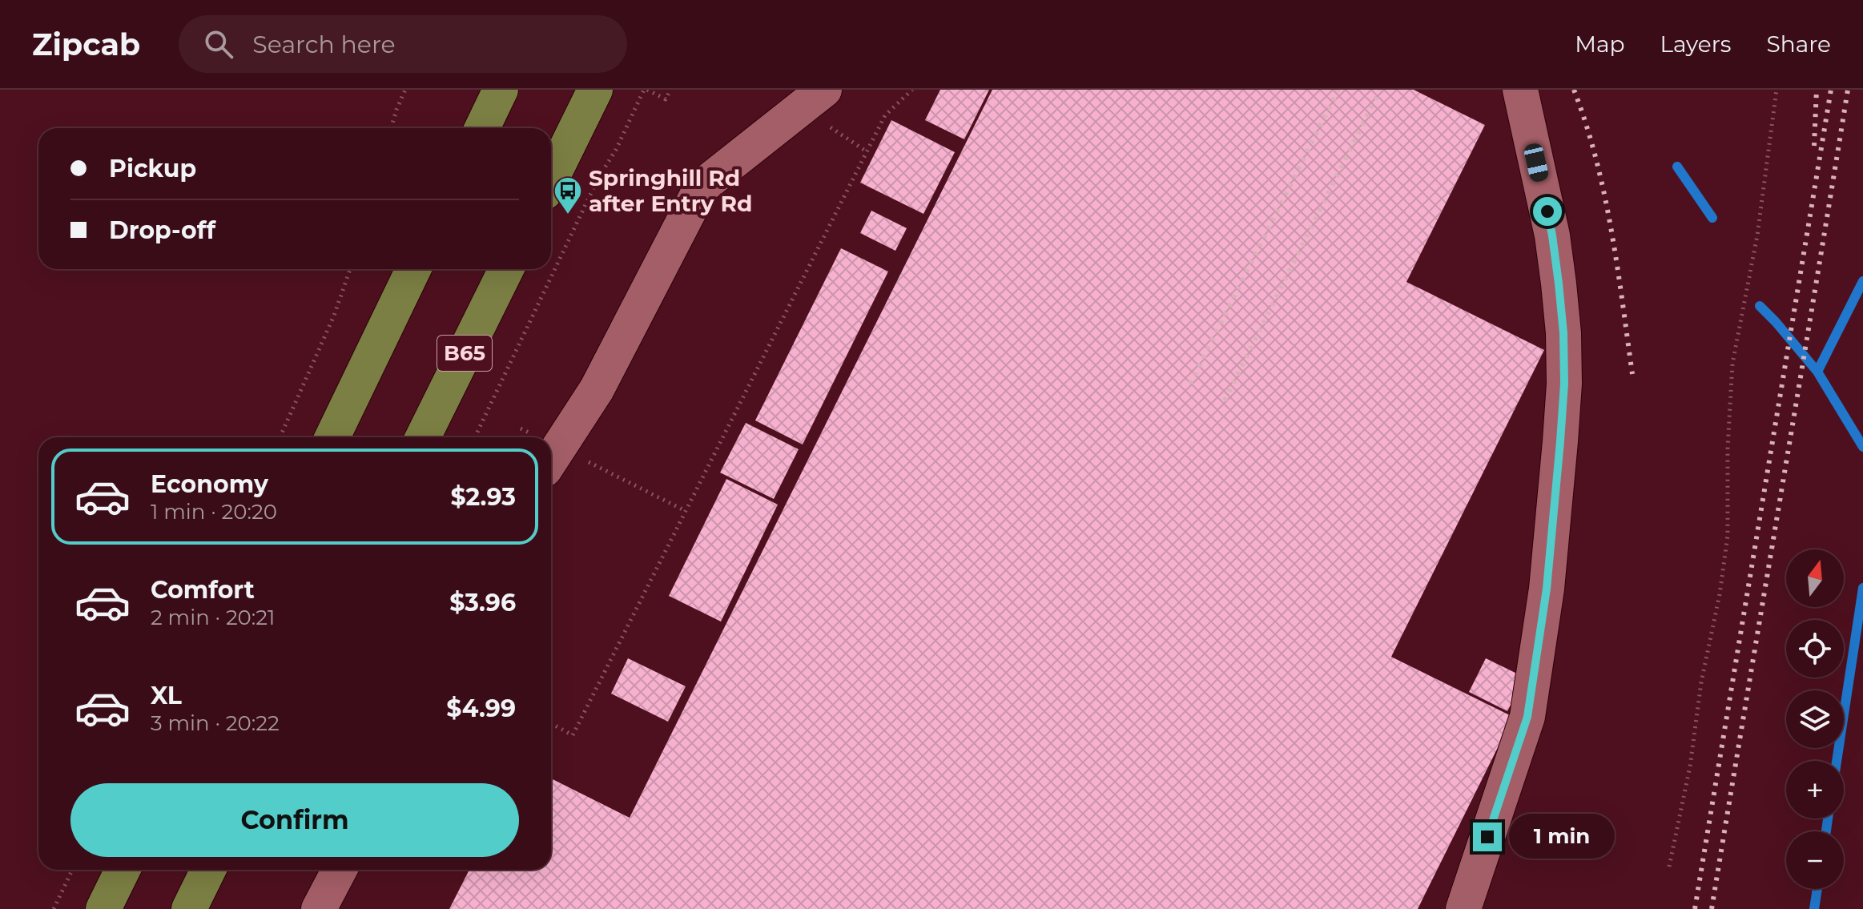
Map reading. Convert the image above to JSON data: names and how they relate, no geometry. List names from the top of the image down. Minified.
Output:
{"streets":{"main road":["B65"]},"places":{"bus stop":["Springhill Rd after Entry Rd"]},"north":"top","page":{"header":"Zipcab","search":"Search here","nav":["Map","Layers","Share"],"banner":["Pickup","Drop-off"],"list":[{"name":"Economy","note":"1 min · 20:20","value":"$2.93"},{"name":"Comfort","note":"2 min · 20:21","value":"$3.96"},{"name":"XL","note":"3 min · 20:22","value":"$4.99"}],"map_buttons":["+","−"],"buttons":"Confirm","bubble":"1 min"}}
